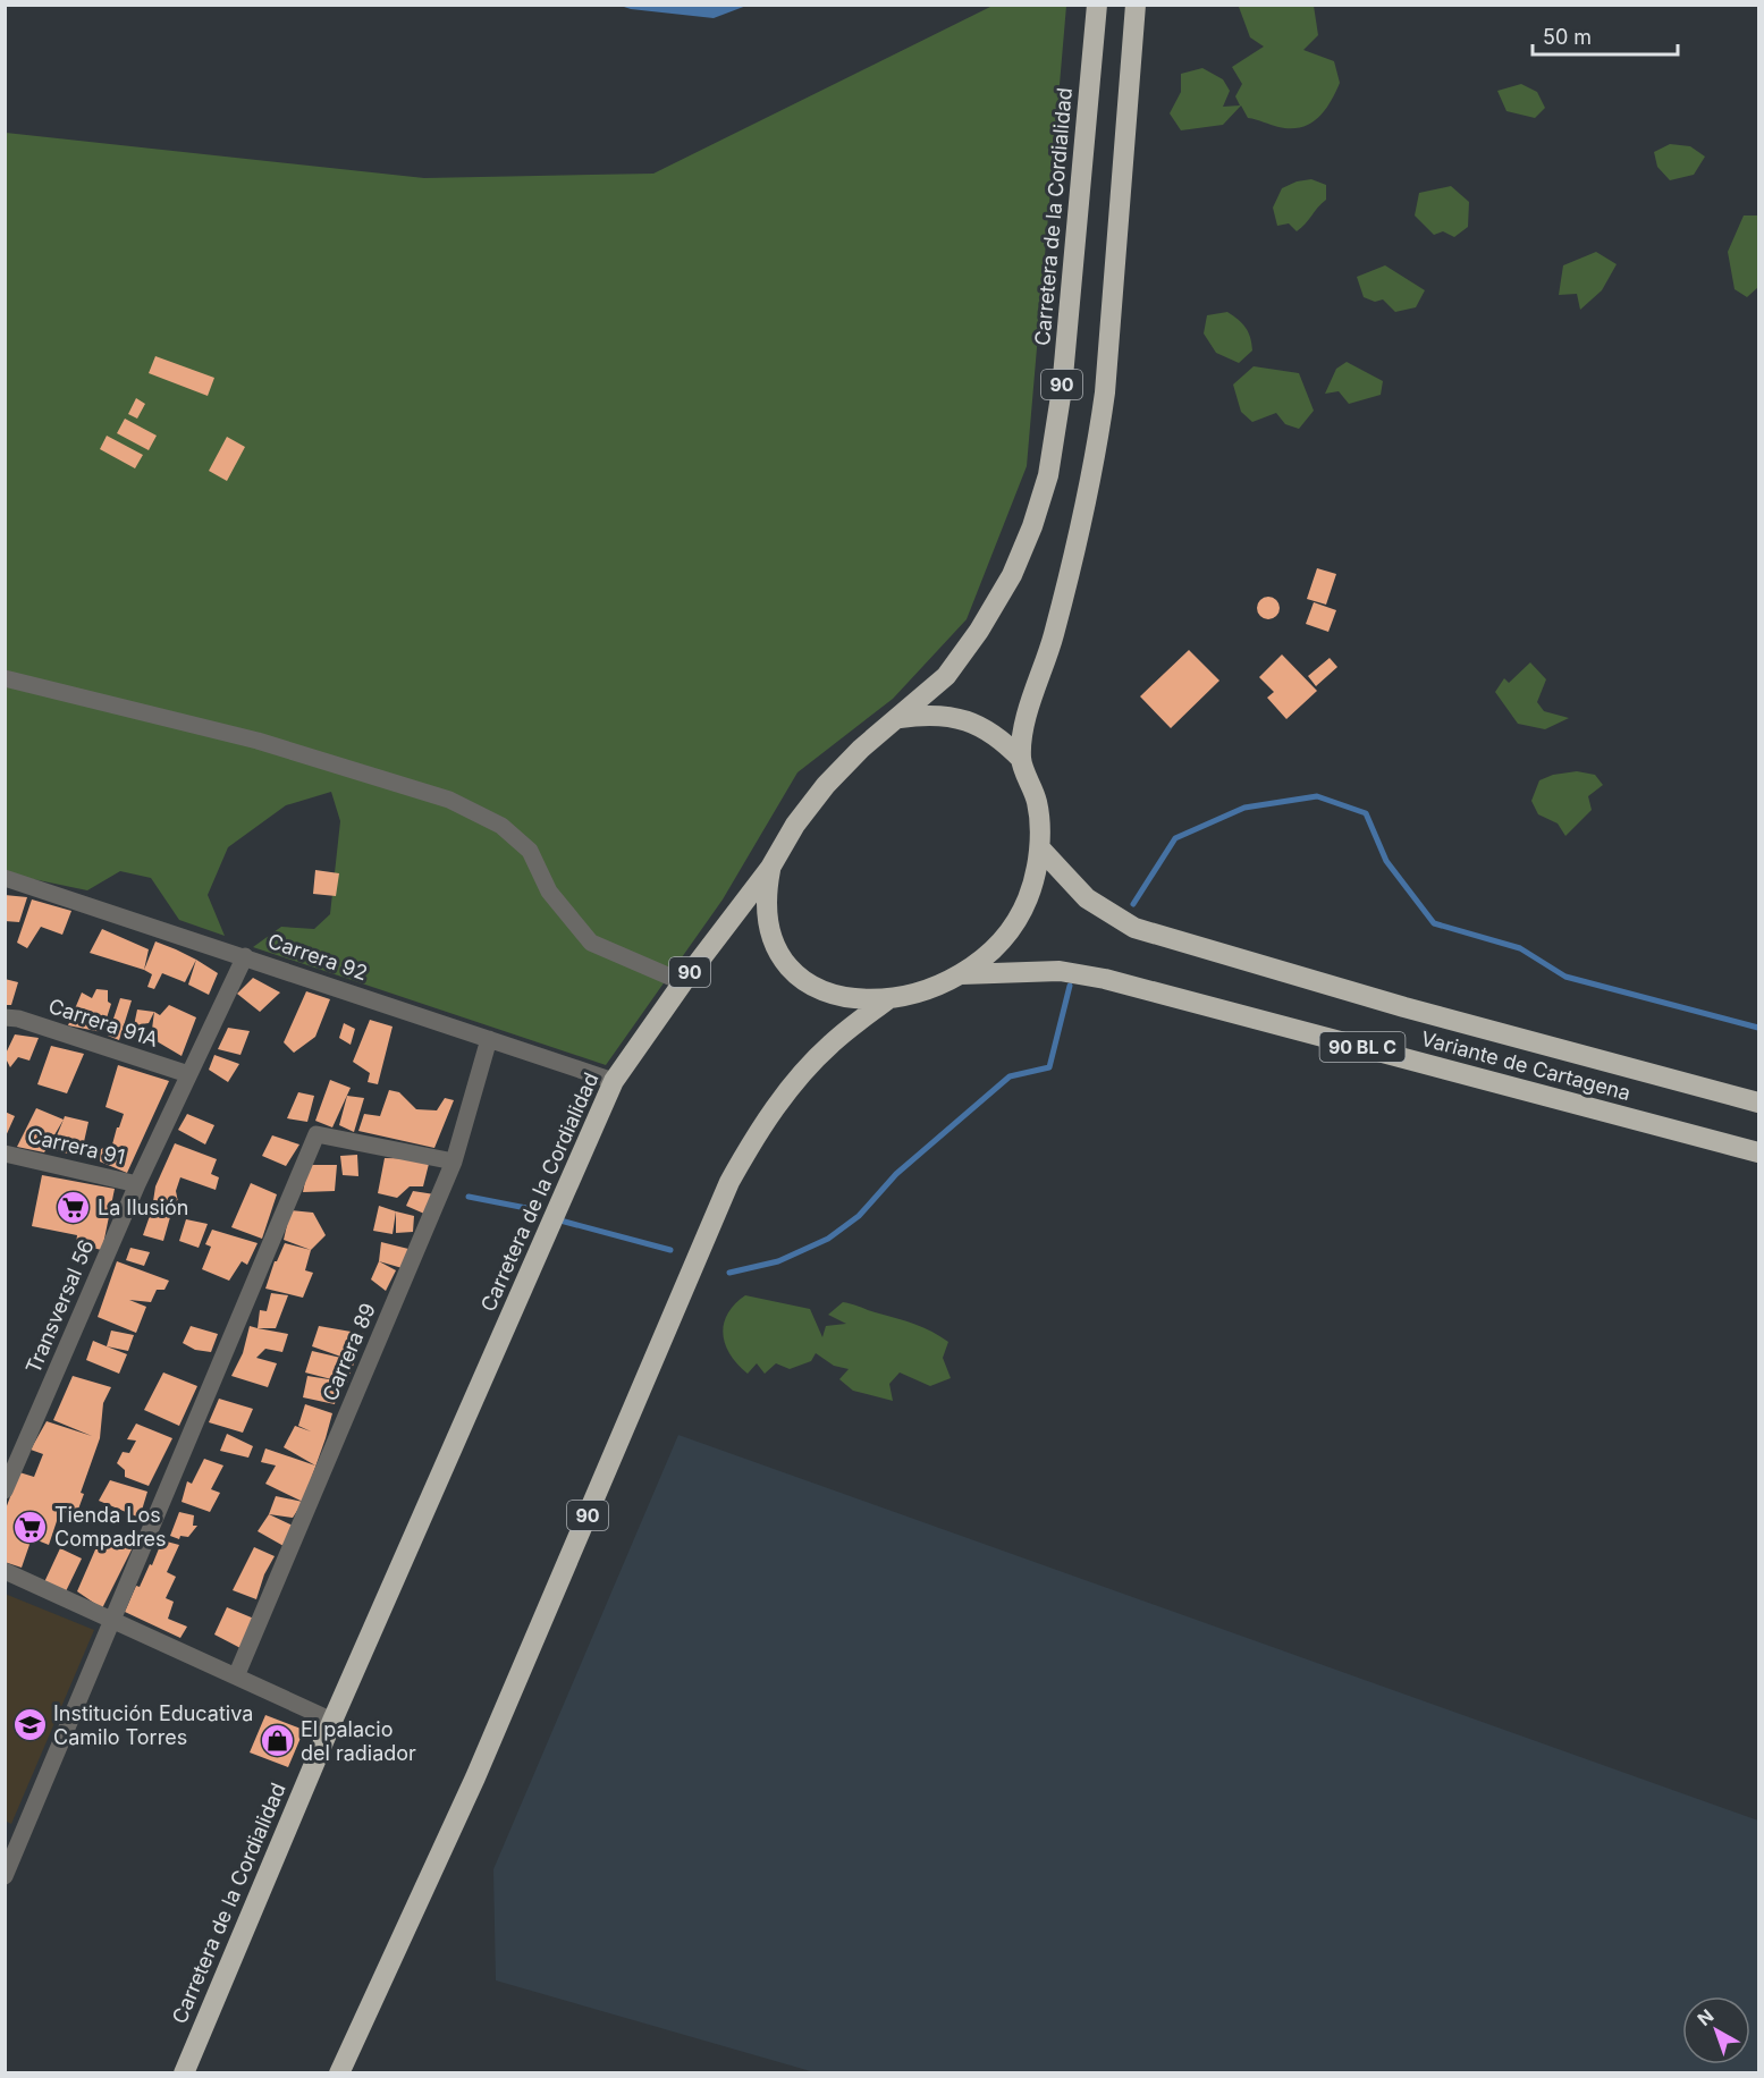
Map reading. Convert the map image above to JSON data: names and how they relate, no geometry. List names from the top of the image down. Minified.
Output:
{"streets":{"highway":["Carretera de la Cordialidad","90","90 BL C","Variante de Cartagena"],"street":["Carrera 92","Carrera 91A","Carrera 91","Transversal 56","Carrera 89"]},"crossings":[["Carretera de la Cordialidad","Carrera 92"],["Carrera 92","Transversal 56"],["Carrera 92","Carrera 89"],["Carrera 91A","Transversal 56"],["Carrera 91","Transversal 56"]],"places":{"supermarket":["La Ilusión","Tienda Los Compadres"],"school or university":["Institución Educativa Camilo Torres"],"shop":["El palacio del radiador"]},"scale_bar":"50 m","north":"top left"}
